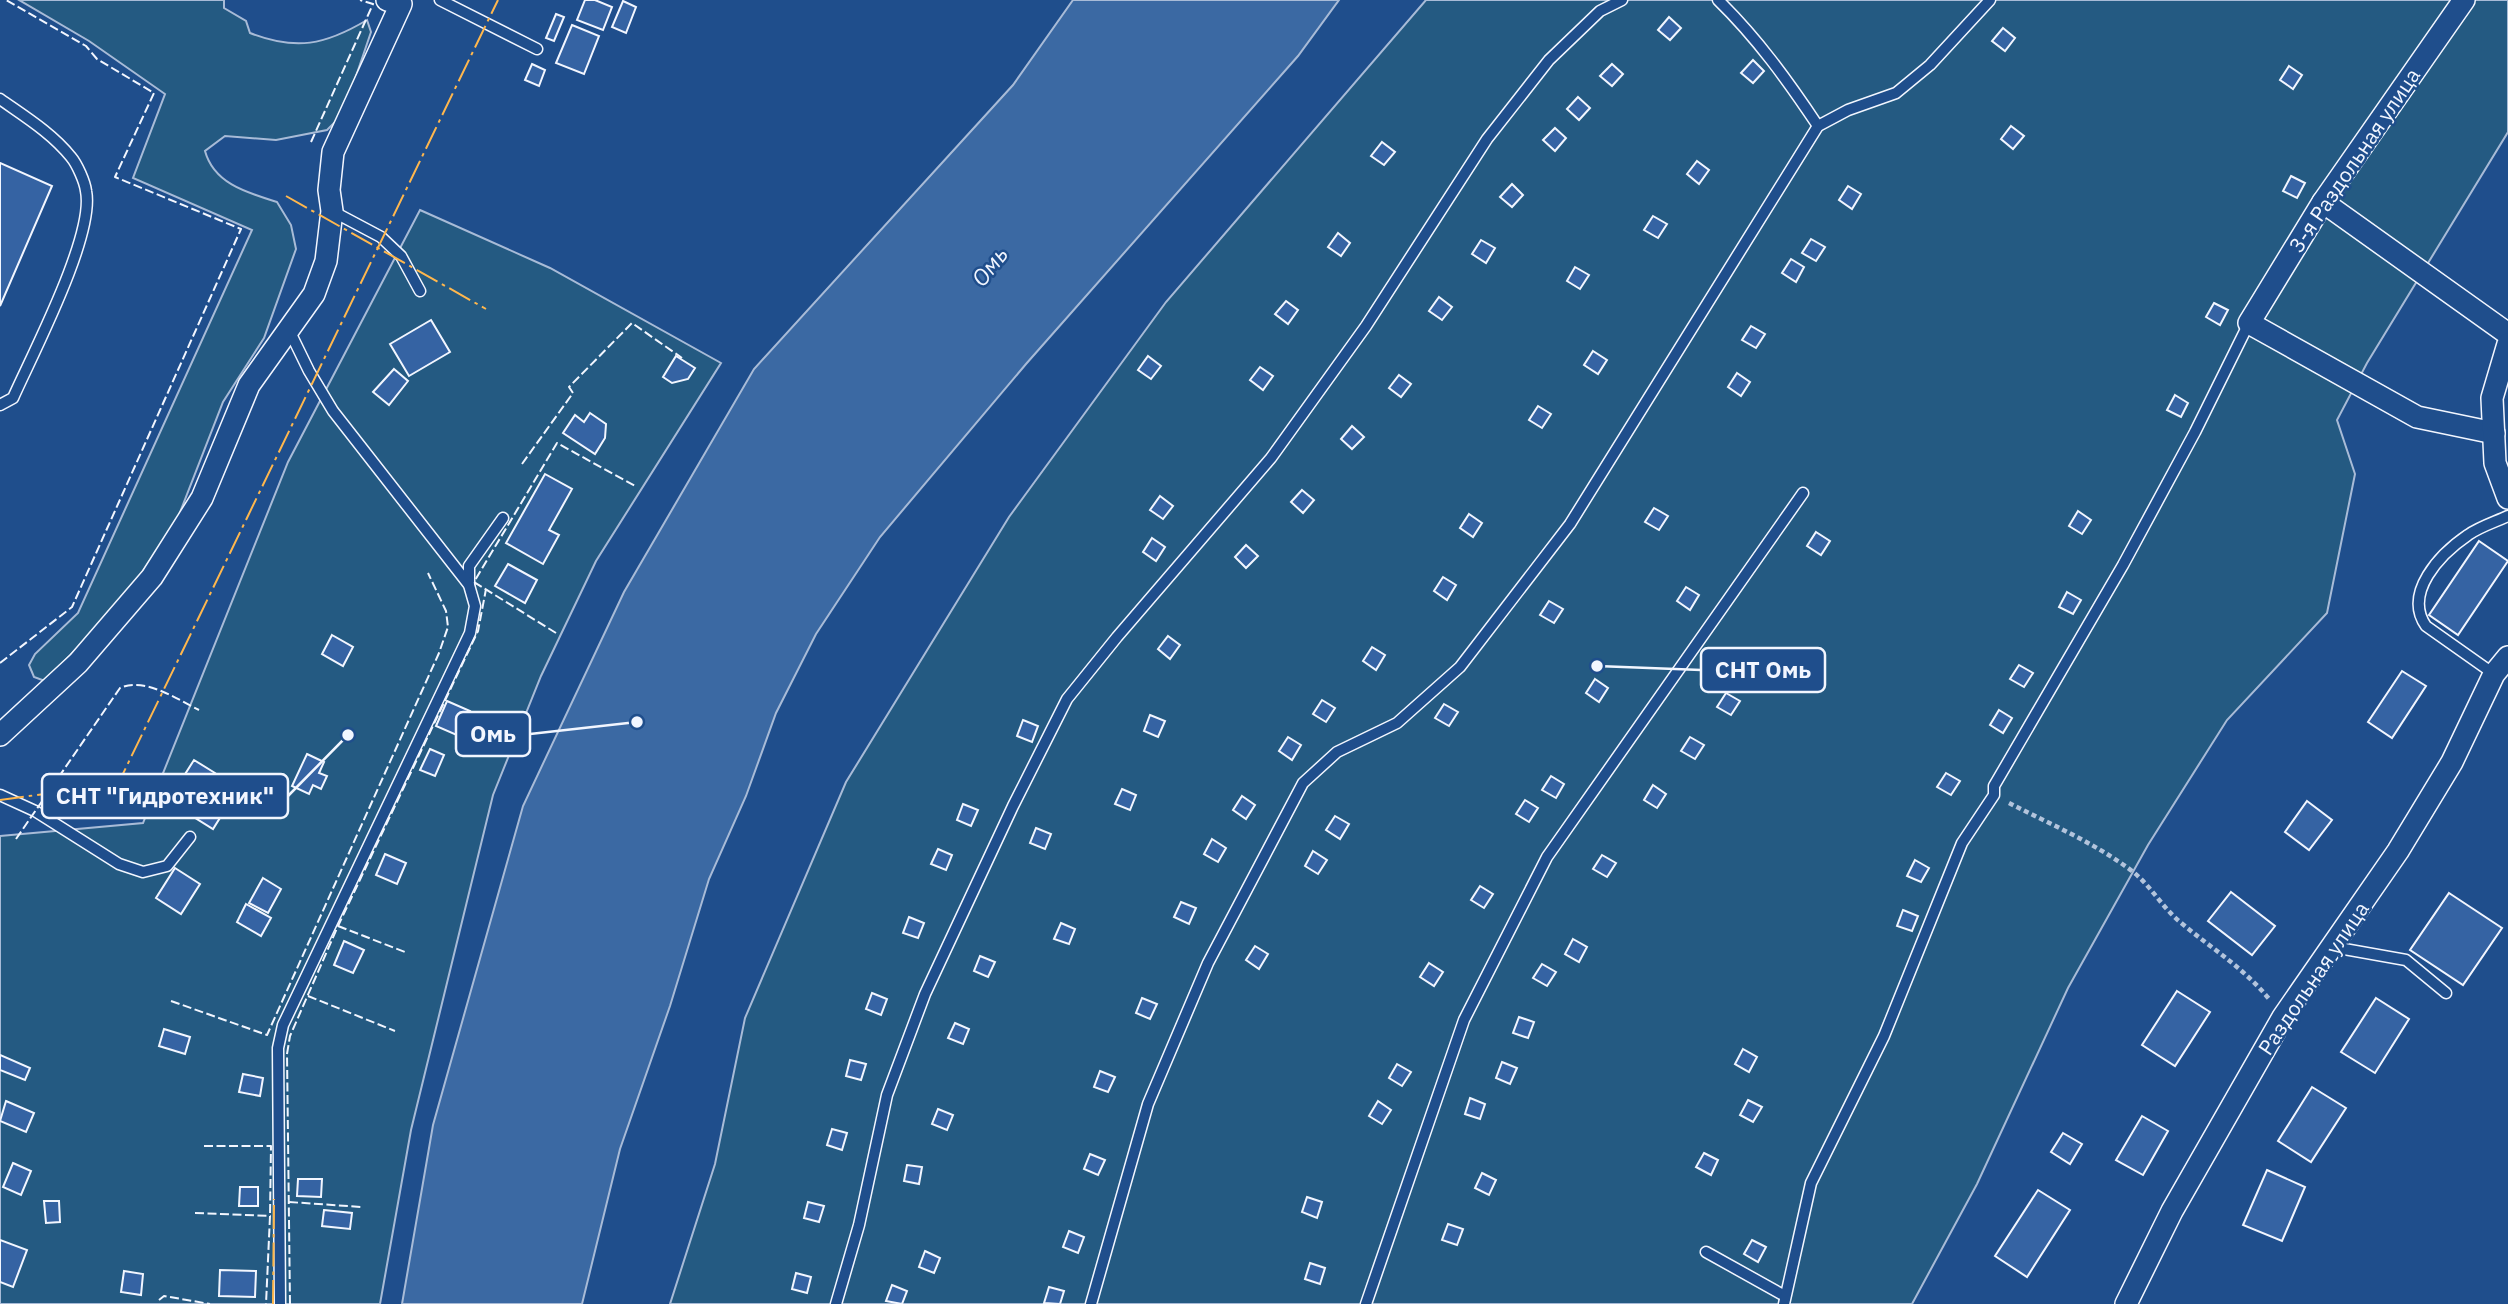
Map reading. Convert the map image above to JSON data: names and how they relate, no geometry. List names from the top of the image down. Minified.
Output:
{"streets":{"street":["3-я Раздольная улица","Раздольная улица"]},"water":["Омь"],"places":["СНТ Омь","Омь","СНТ \"Гидротехник\""]}
